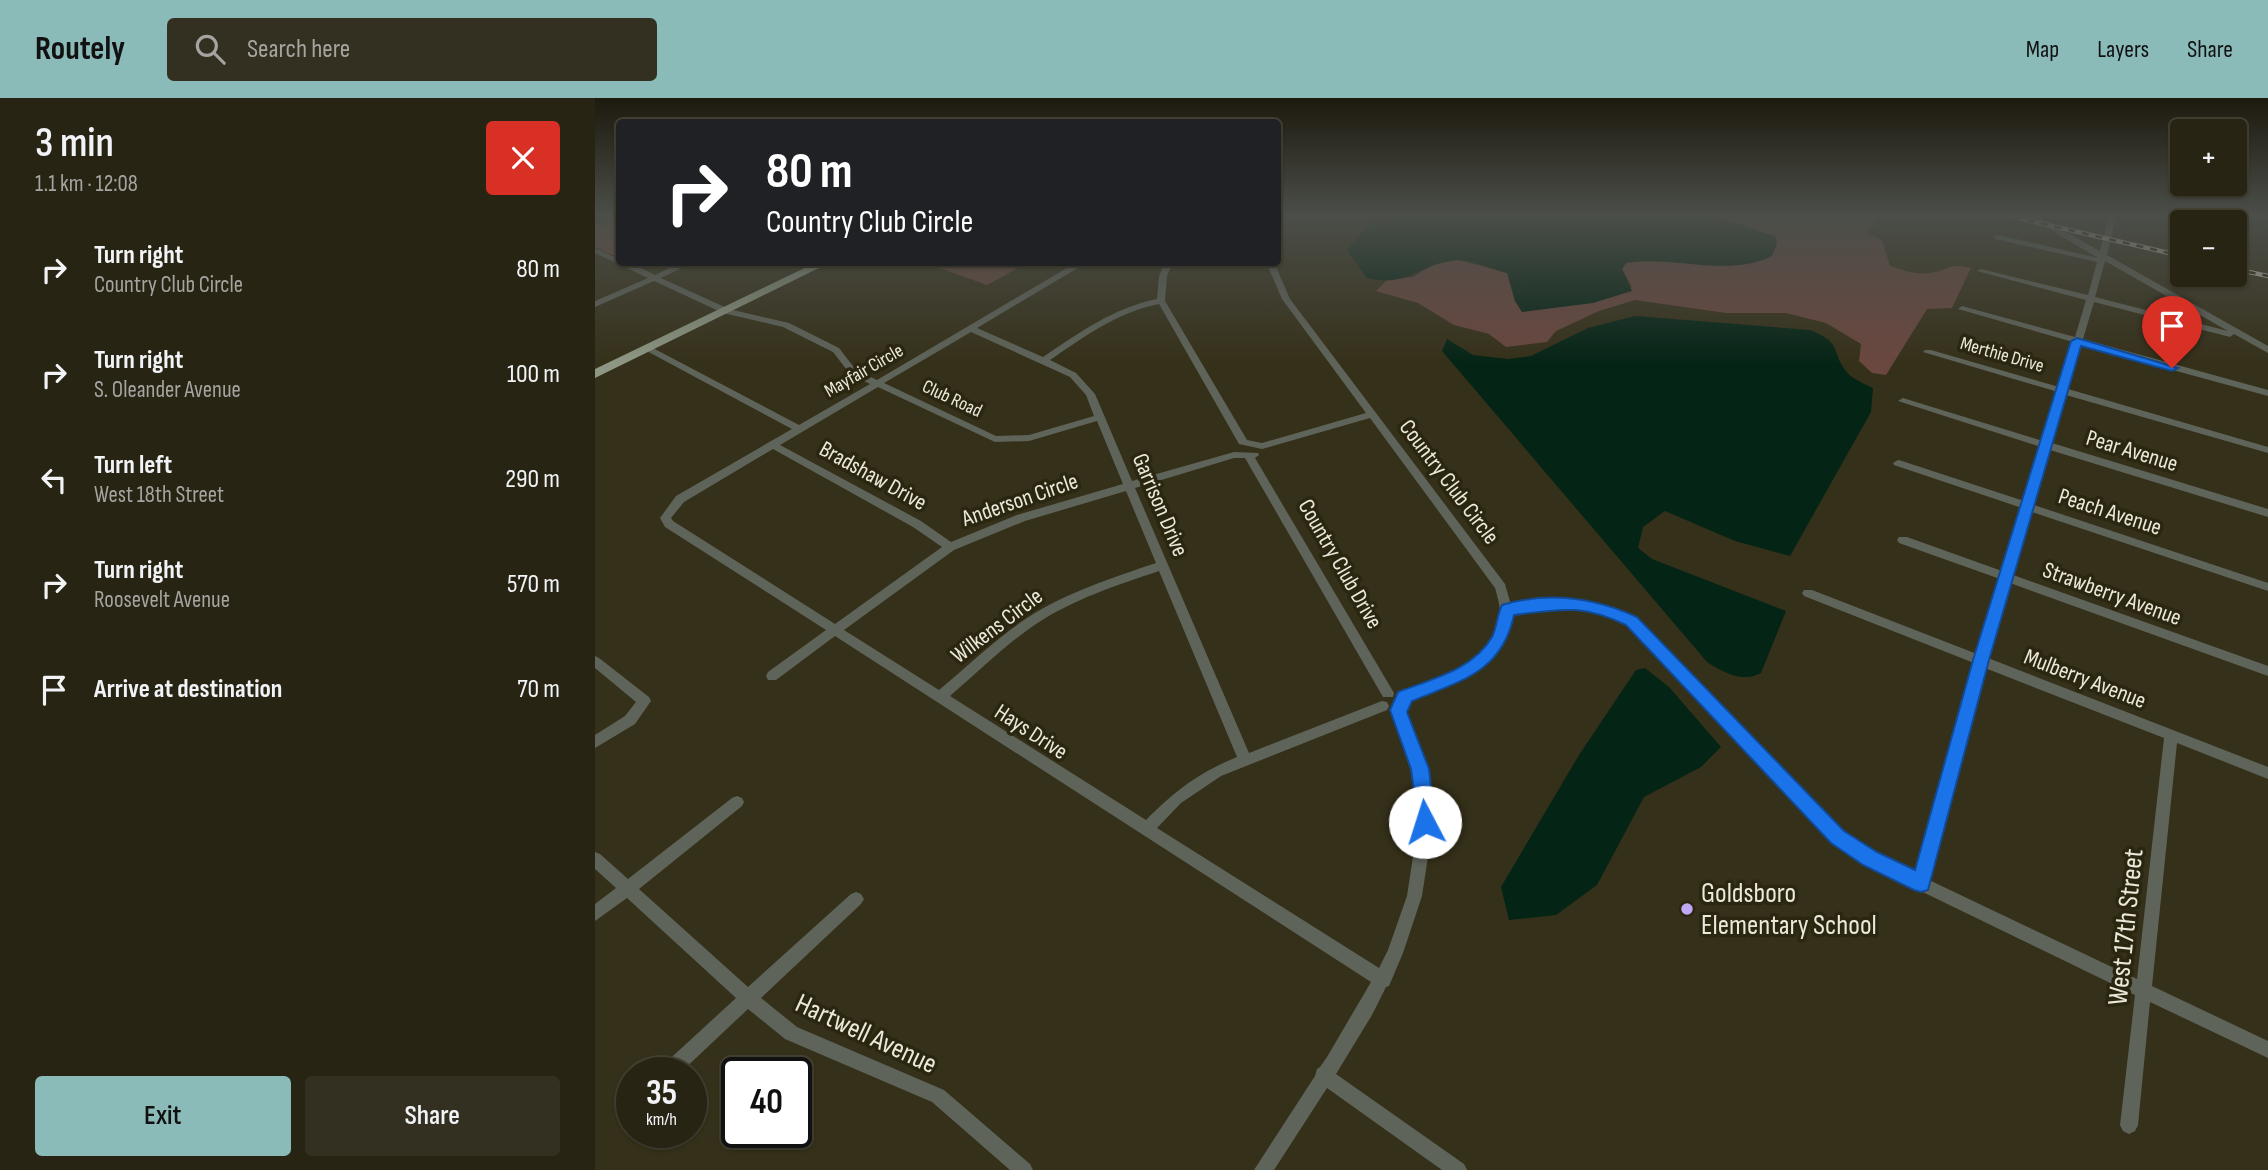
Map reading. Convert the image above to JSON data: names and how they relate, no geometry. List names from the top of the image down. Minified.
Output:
{"streets":{"street":["Merthie Drive","Mayfair Circle","Club Road","Pear Avenue","Bradshaw Drive","Country Club Circle","Anderson Circle","Garrison Drive","Peach Avenue","Country Club Drive","Strawberry Avenue","Wilkens Circle","Mulberry Avenue","Hays Drive","West 17th Street","Hartwell Avenue"]},"crossings":[["Mayfair Circle","Club Road"],["Mayfair Circle","Bradshaw Drive"],["Mayfair Circle","Garrison Drive"],["Mayfair Circle","Hays Drive"],["Club Road","Garrison Drive"],["Bradshaw Drive","Anderson Circle"],["Country Club Circle","Anderson Circle"],["Anderson Circle","Garrison Drive"],["Anderson Circle","Country Club Drive"],["Anderson Circle","Hays Drive"],["Garrison Drive","Wilkens Circle"],["Country Club Drive","Hays Drive"],["Wilkens Circle","Hays Drive"],["Mulberry Avenue","West 17th Street"]],"places":["Goldsboro Elementary School"],"page":{"header":"Routely","search":"Search here","nav":["Map","Layers","Share"],"heading":["3 min","1.1 km · 12:08"],"map_buttons":["+","−"],"turn":["80 m","Country Club Circle"],"list":[{"name":"Turn right","note":"Country Club Circle","value":"80 m"},{"name":"Turn right","note":"S. Oleander Avenue","value":"100 m"},{"name":"Turn left","note":"West 18th Street","value":"290 m"},{"name":"Turn right","note":"Roosevelt Avenue","value":"570 m"},{"name":"Arrive at destination","value":"70 m"}],"speed":"35 km/h","limit":"40","buttons":["Exit","Share"]}}
